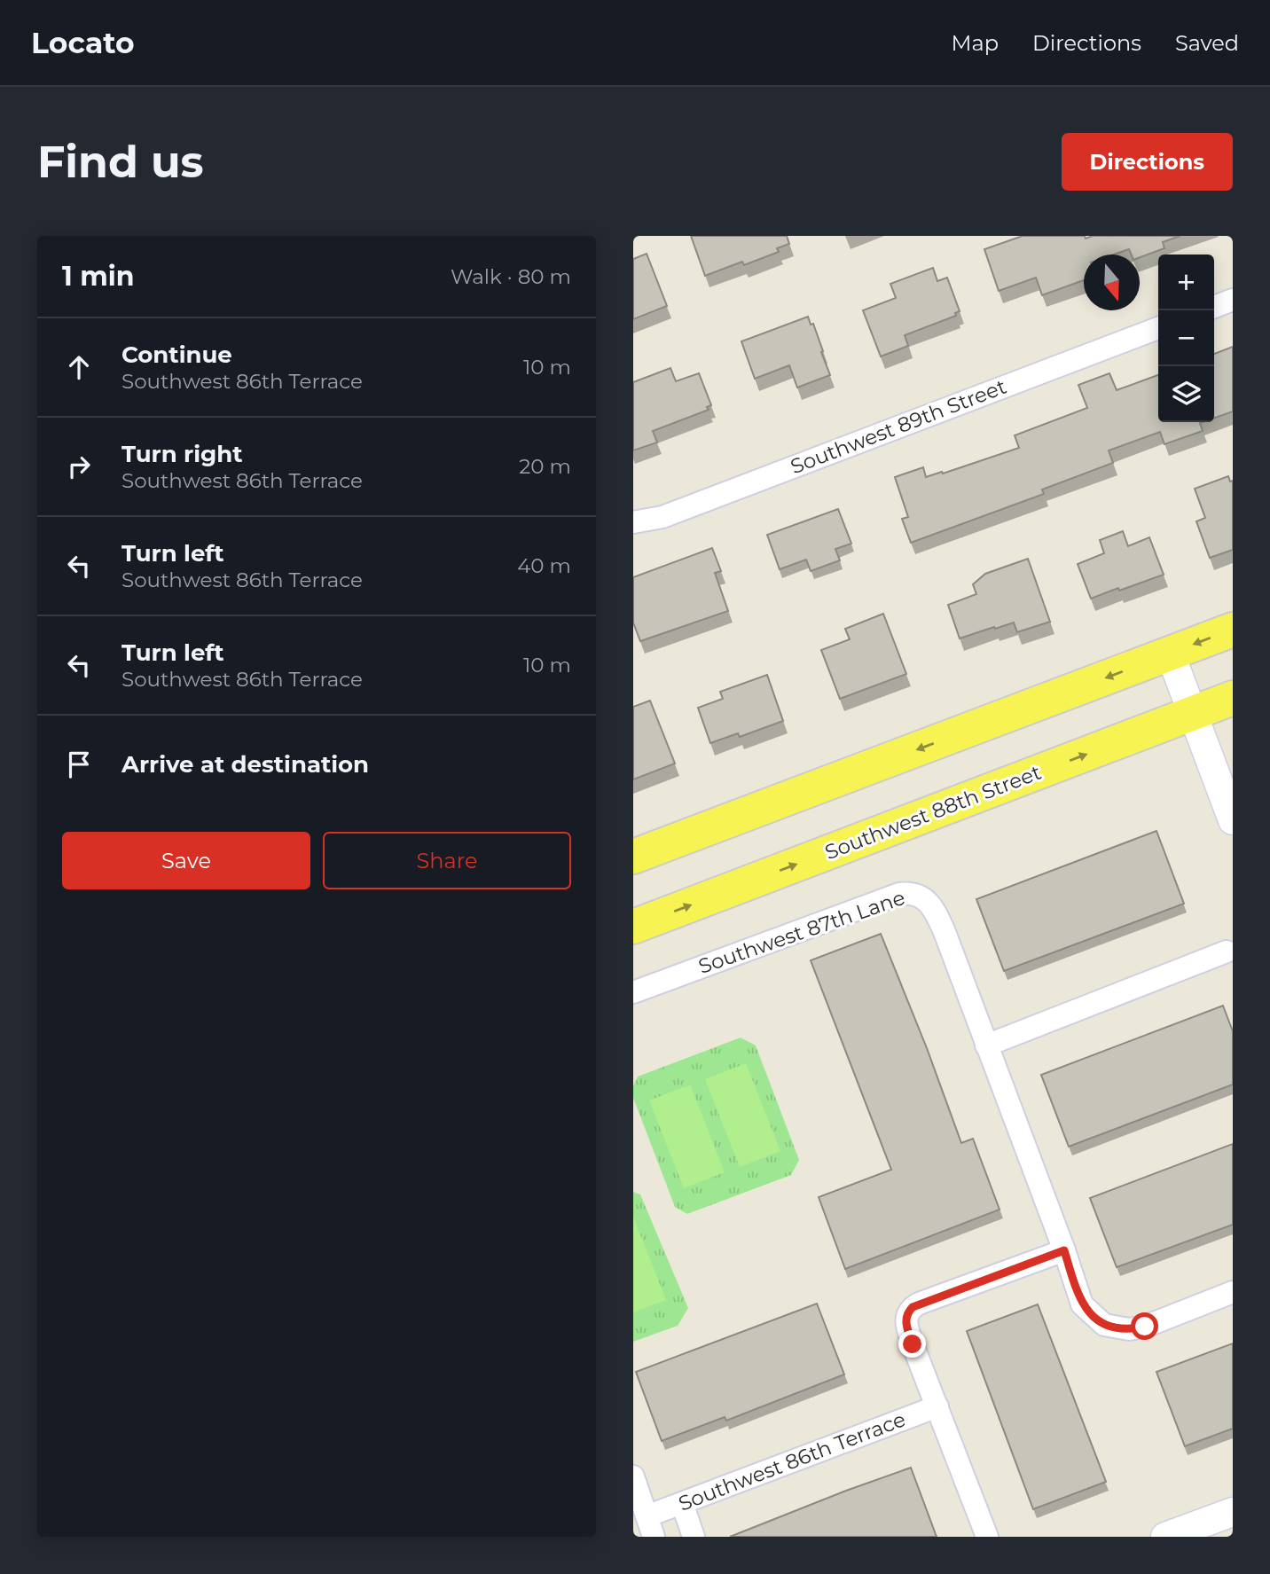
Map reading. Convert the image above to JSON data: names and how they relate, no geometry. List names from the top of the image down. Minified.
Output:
{"streets":{"main road":["Southwest 88th Street"],"street":["Southwest 89th Street","Southwest 87th Lane","Southwest 86th Terrace"]},"north":"bottom","page":{"header":"Locato","nav":["Map","Directions","Saved"],"buttons":["Directions",["Save","Share"]],"title":"Find us","heading":["1 min","Walk · 80 m"],"map_buttons":["+","−"],"list":[["Continue","Southwest 86th Terrace","10 m"],["Turn right","Southwest 86th Terrace","20 m"],["Turn left","Southwest 86th Terrace","40 m"],["Turn left","Southwest 86th Terrace","10 m"],"Arrive at destination"]}}
